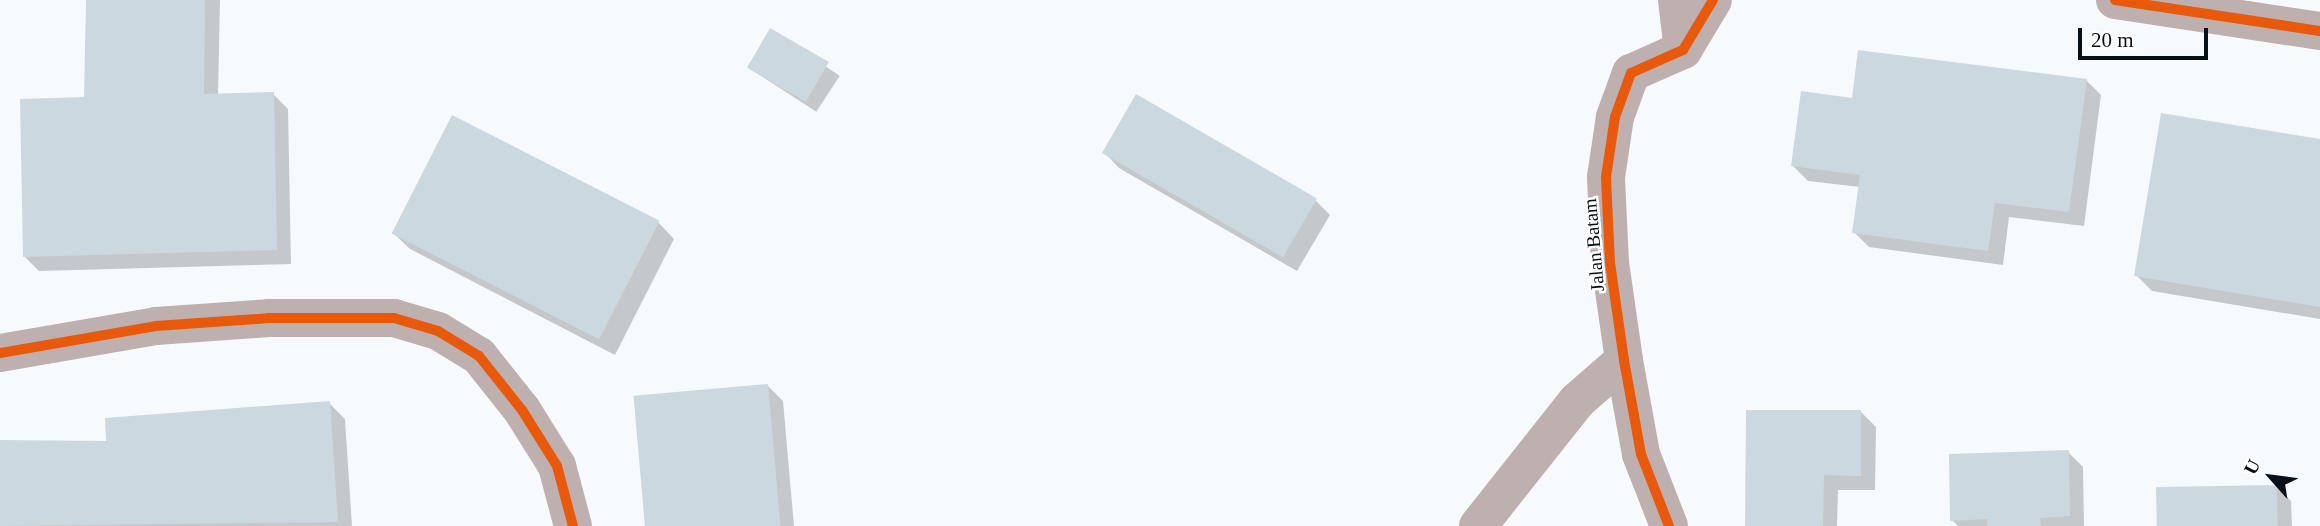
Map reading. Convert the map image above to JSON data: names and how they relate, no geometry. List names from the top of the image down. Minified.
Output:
{"streets":{"street":["Jalan Batam"]},"scale_bar":"20 m","north":"top left"}
